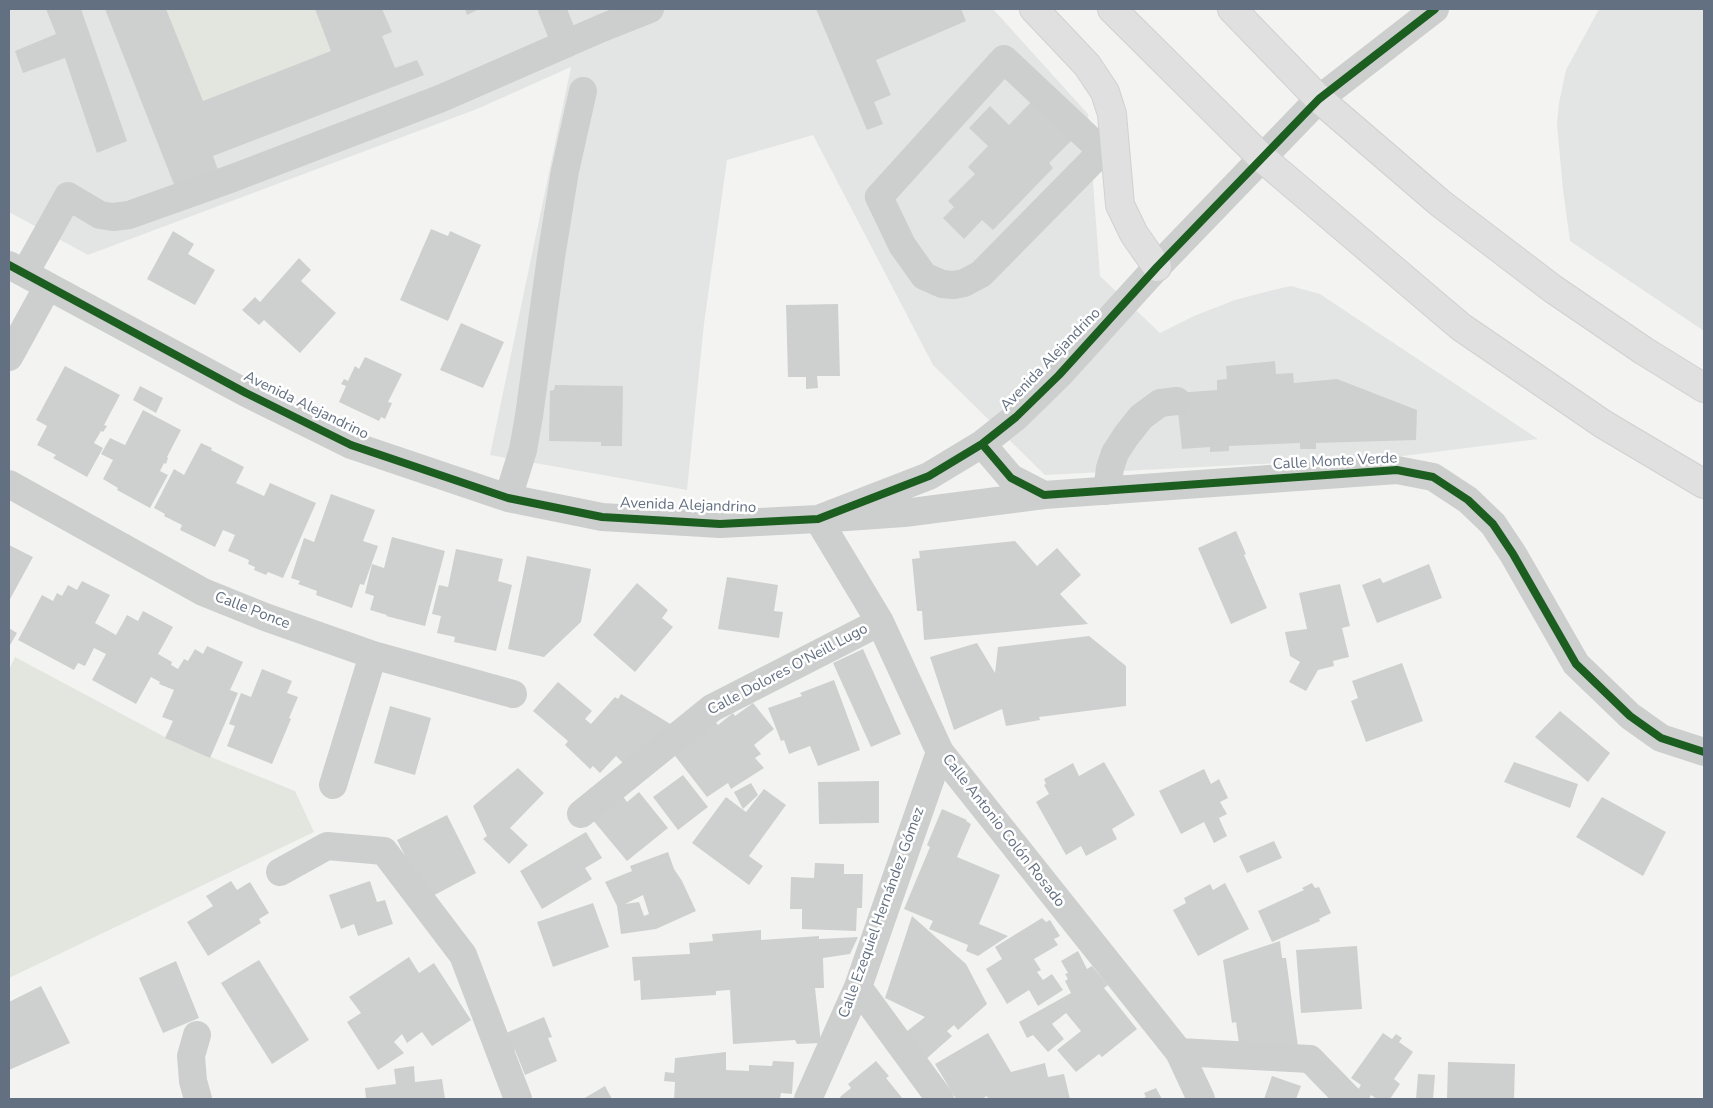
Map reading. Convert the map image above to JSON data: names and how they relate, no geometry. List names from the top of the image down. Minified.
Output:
{"streets":{"street":["Avenida Alejandrino","Calle Monte Verde","Calle Ponce","Calle Dolores O'Neill Lugo","Calle Antonio Colón Rosado","Calle Ezequiel Hernández Gómez"]},"crossings":[["Avenida Alejandrino","Calle Monte Verde"],["Avenida Alejandrino","Calle Antonio Colón Rosado"],["Calle Monte Verde","Calle Antonio Colón Rosado"],["Calle Dolores O'Neill Lugo","Calle Antonio Colón Rosado"],["Calle Antonio Colón Rosado","Calle Ezequiel Hernández Gómez"]]}
